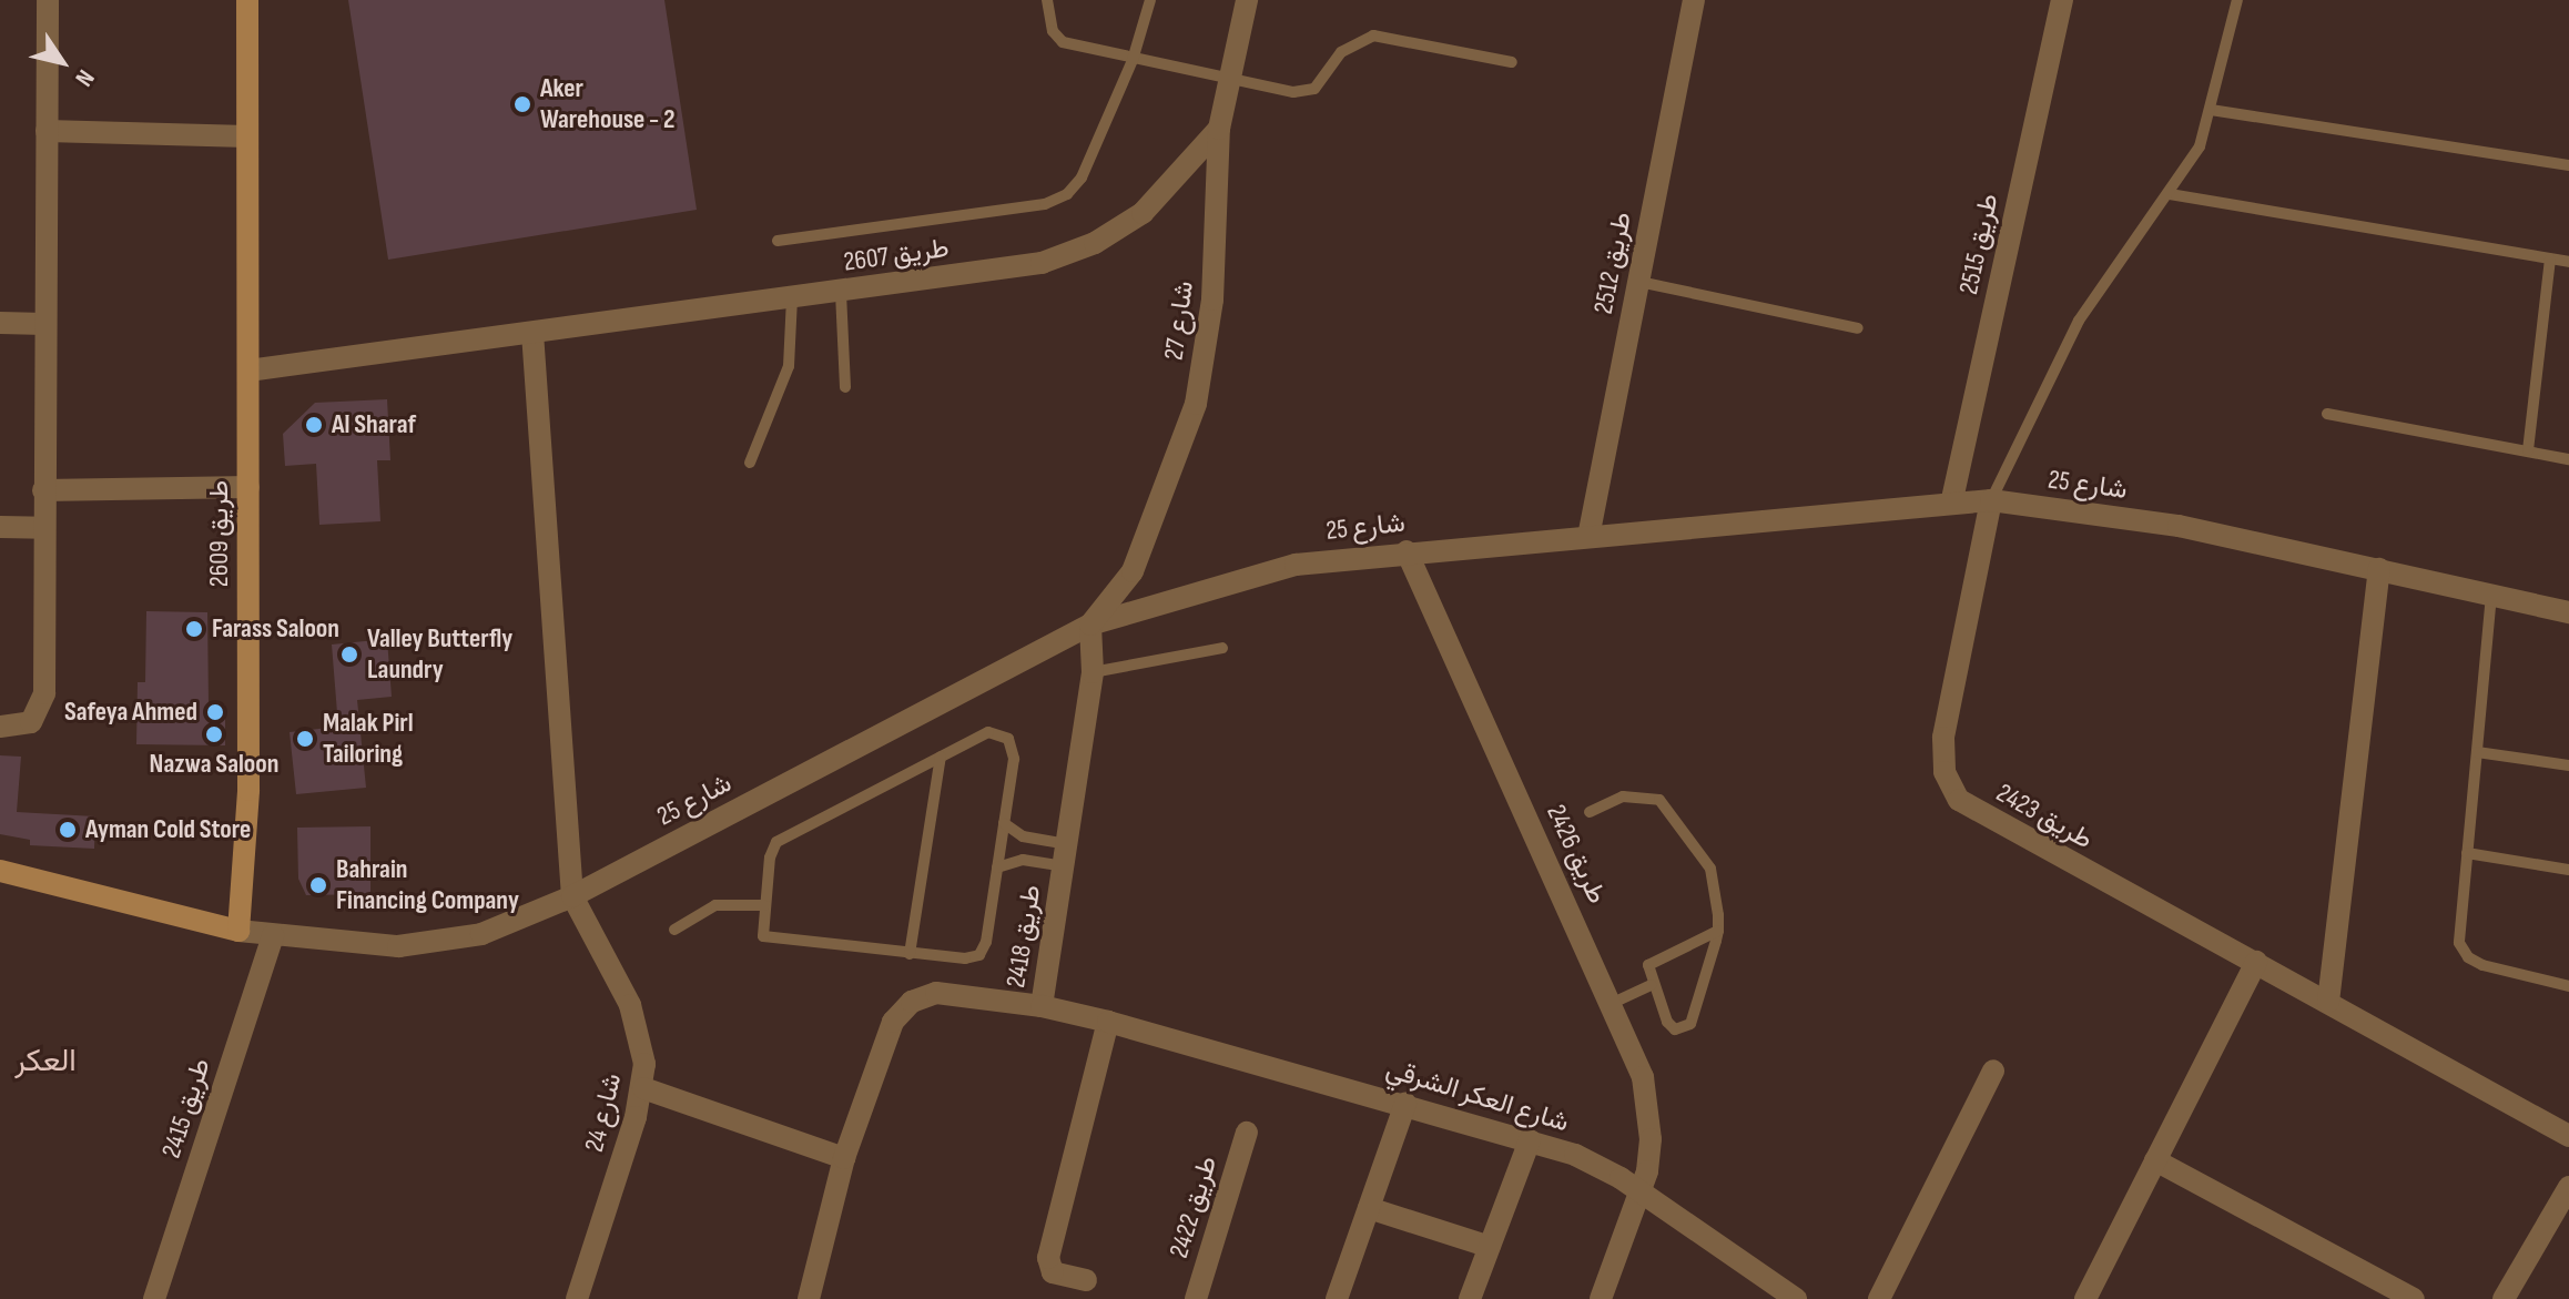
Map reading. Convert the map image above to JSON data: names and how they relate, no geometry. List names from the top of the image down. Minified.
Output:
{"streets":{"street":["طريق 2515","طريق 2607","طريق 2512","شارع 27","شارع 25","طريق 2609","طريق 2423","طريق 2426","طريق 2418","شارع العكر الشرقي","طريق 2415","شارع 24","طريق 2422"]},"crossings":[["طريق 2515","شارع 25"],["طريق 2607","شارع 27"],["طريق 2607","طريق 2609"],["طريق 2512","شارع 25"],["شارع 27","شارع 25"],["شارع 27","طريق 2418"],["شارع 25","طريق 2609"],["شارع 25","طريق 2423"],["شارع 25","طريق 2426"],["شارع 25","طريق 2418"],["شارع 25","طريق 2415"],["شارع 25","شارع 24"],["طريق 2426","شارع العكر الشرقي"],["طريق 2418","شارع العكر الشرقي"]],"districts":["العكر"],"places":["Aker Warehouse - 2","Al Sharaf","Farass Saloon","Valley Butterfly Laundry","Safeya Ahmed","Nazwa Saloon","Malak Pirl Tailoring","Ayman Cold Store","Bahrain Financing Company"],"north":"bottom right"}
